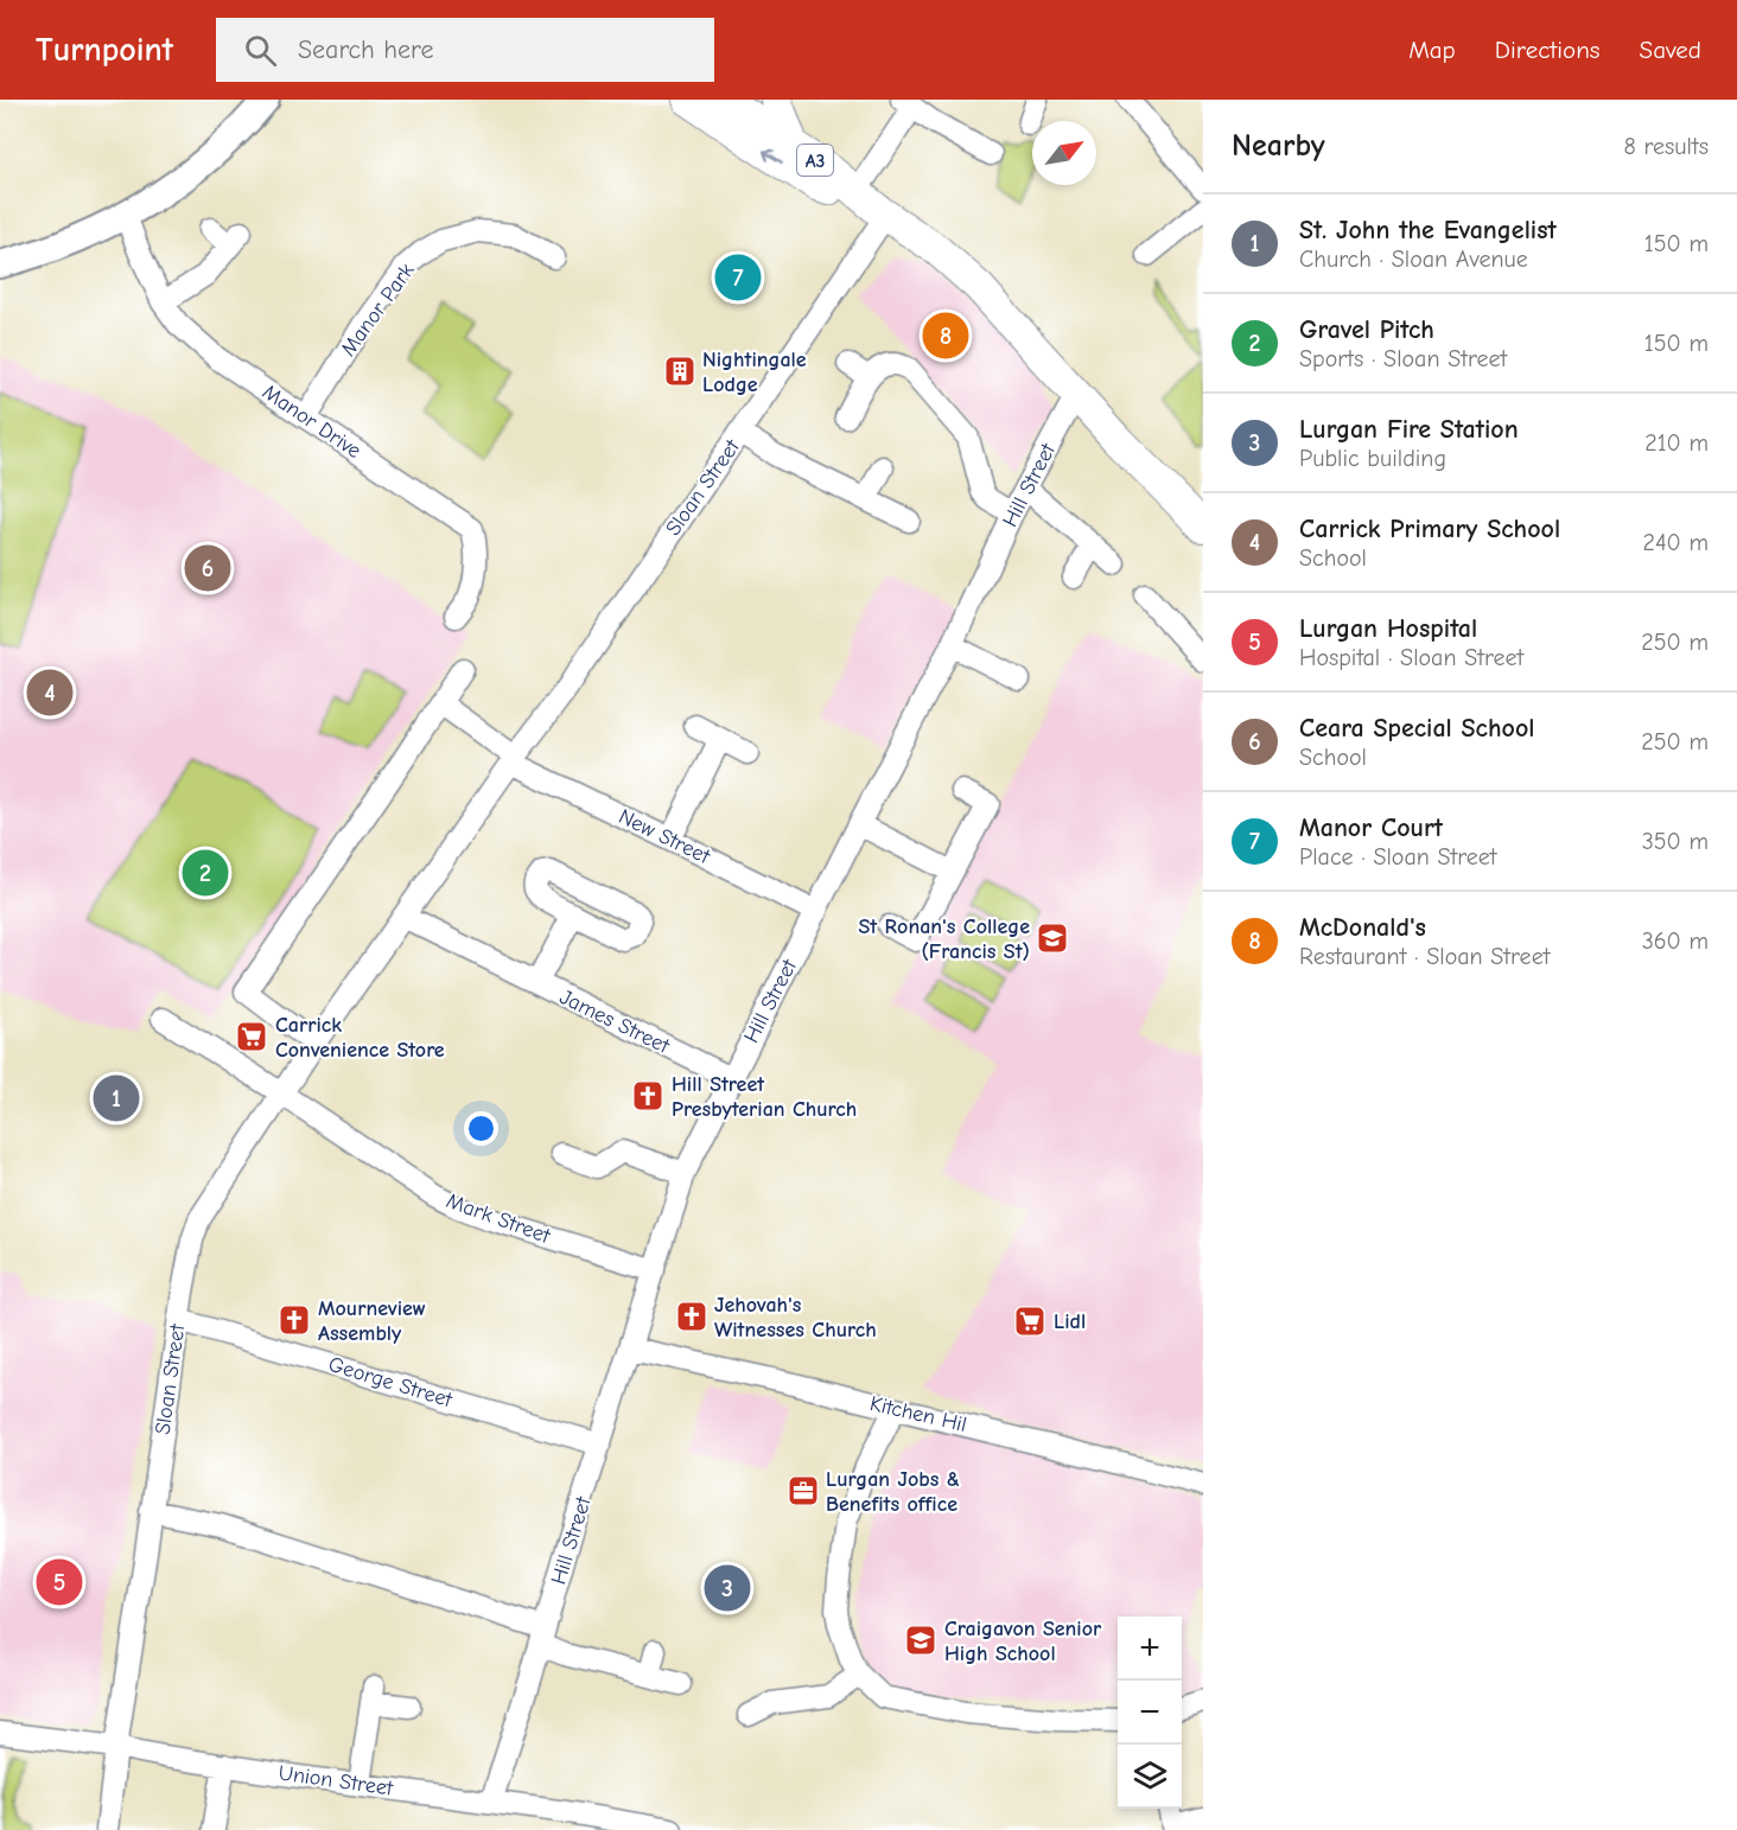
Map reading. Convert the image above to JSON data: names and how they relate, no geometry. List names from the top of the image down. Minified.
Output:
{"streets":{"highway":["A3"],"street":["Manor Park","Manor Drive","Hill Street","Sloan Street","New Street","James Street","Mark Street","George Street","Kitchen Hil","Union Street"]},"crossings":[["A3","Hill Street"],["A3","Sloan Street"],["Manor Park","Manor Drive"],["Hill Street","New Street"],["Hill Street","James Street"],["Hill Street","Mark Street"],["Hill Street","George Street"],["Hill Street","Kitchen Hil"],["Hill Street","Union Street"],["Sloan Street","New Street"],["Sloan Street","James Street"],["Sloan Street","Mark Street"],["Sloan Street","George Street"],["Sloan Street","Union Street"]],"places":{"building":["Nightingale Lodge"],"school or university":["St Ronan's College (Francis St)","Craigavon Senior High School"],"supermarket":["Carrick Convenience Store","Lidl"],"church":["Hill Street Presbyterian Church","Jehovah's Witnesses Church","Mourneview Assembly"],"office":["Lurgan Jobs & Benefits office"]},"north":"top right","page":{"header":"Turnpoint","search":"Search here","nav":["Map","Directions","Saved"],"heading":["Nearby","8 results"],"list":[{"mark":"1","name":"St. John the Evangelist","note":"Church · Sloan Avenue","value":"150 m"},{"mark":"2","name":"Gravel Pitch","note":"Sports · Sloan Street","value":"150 m"},{"mark":"3","name":"Lurgan Fire Station","note":"Public building","value":"210 m"},{"mark":"4","name":"Carrick Primary School","note":"School","value":"240 m"},{"mark":"5","name":"Lurgan Hospital","note":"Hospital · Sloan Street","value":"250 m"},{"mark":"6","name":"Ceara Special School","note":"School","value":"250 m"},{"mark":"7","name":"Manor Court","note":"Place · Sloan Street","value":"350 m"},{"mark":"8","name":"McDonald's","note":"Restaurant · Sloan Street","value":"360 m"}],"pins":["7","8","6","4","2","1","5","3"],"map_buttons":["+","−"]}}
